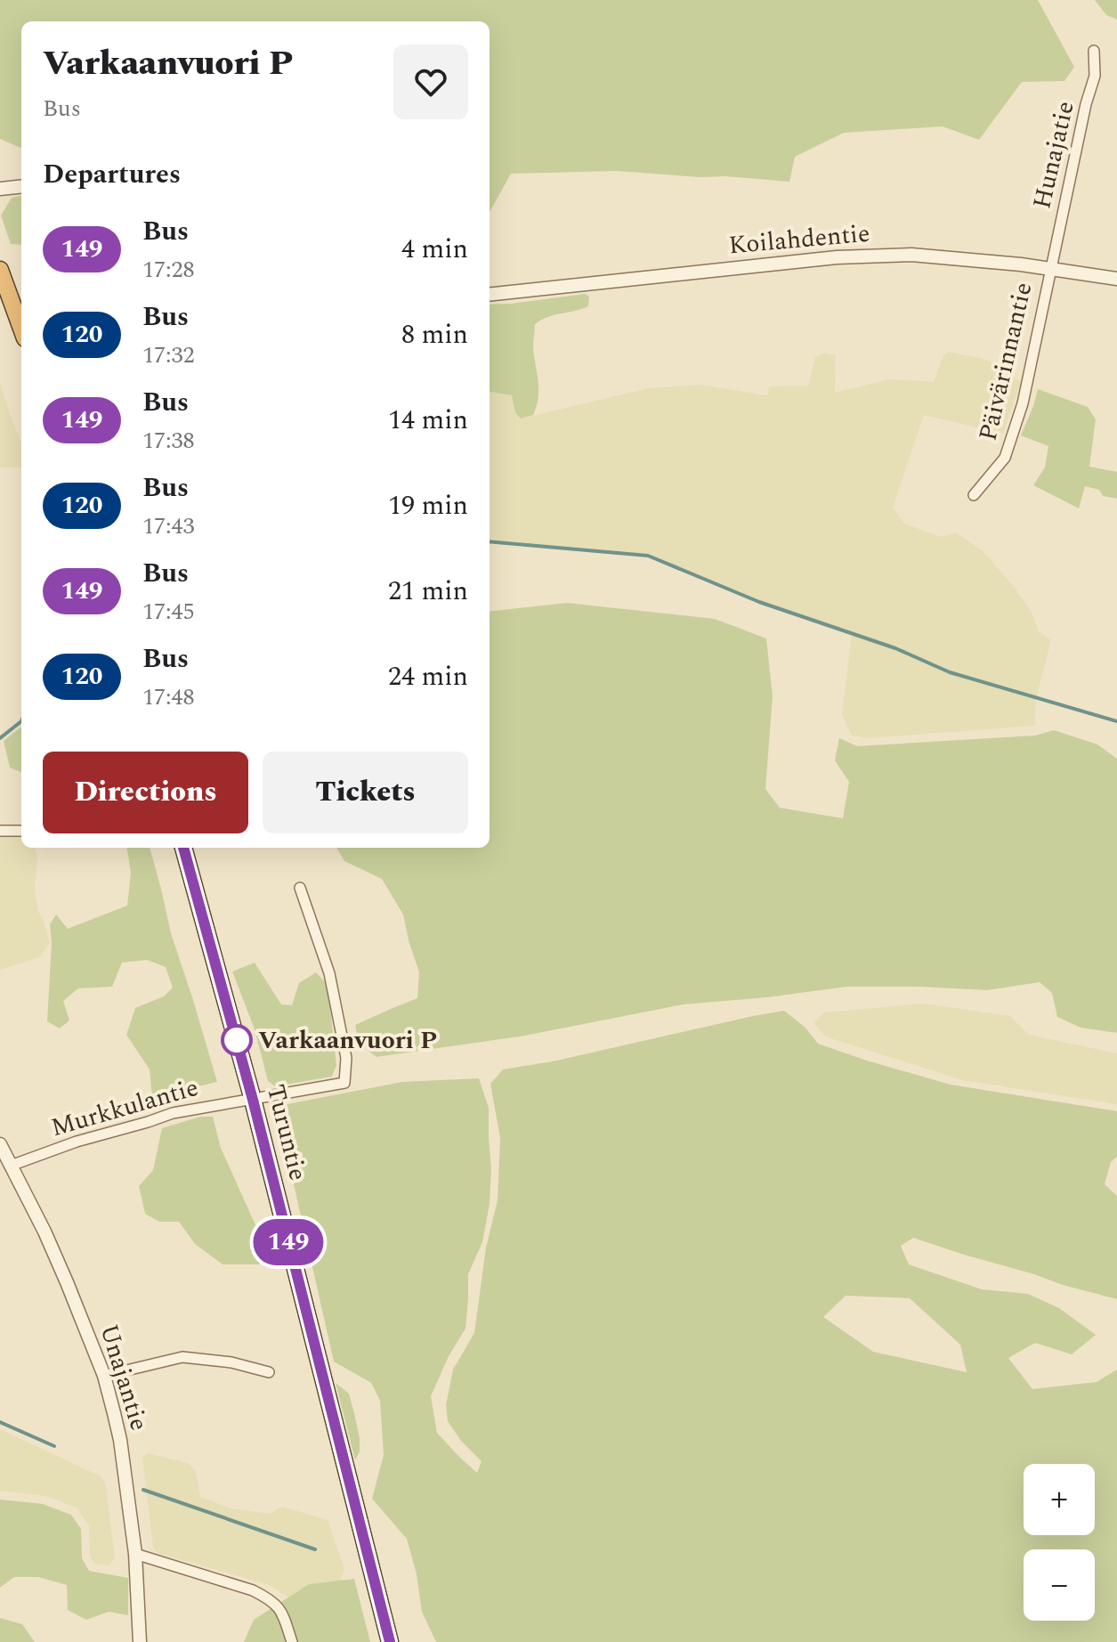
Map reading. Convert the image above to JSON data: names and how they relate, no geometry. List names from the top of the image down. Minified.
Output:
{"streets":{"highway":["Turuntie"],"street":["Hunajatie","Koilahdentie","Päivärinnantie","Murkkulantie","Unajantie"]},"crossings":[["Hunajatie","Koilahdentie"],["Hunajatie","Päivärinnantie"],["Koilahdentie","Päivärinnantie"],["Murkkulantie","Turuntie"],["Murkkulantie","Unajantie"]],"places":["Varkaanvuori P"],"lines":["bus line 149"],"page":{"on_map":"149","heading":[["Varkaanvuori P","Bus"],"Departures"],"list":[{"mark":"149","name":"Bus","note":"17:28","value":"4 min"},{"mark":"120","name":"Bus","note":"17:32","value":"8 min"},{"mark":"149","name":"Bus","note":"17:38","value":"14 min"},{"mark":"120","name":"Bus","note":"17:43","value":"19 min"},{"mark":"149","name":"Bus","note":"17:45","value":"21 min"},{"mark":"120","name":"Bus","note":"17:48","value":"24 min"}],"buttons":["Directions","Tickets"],"map_buttons":["+","−"]}}
